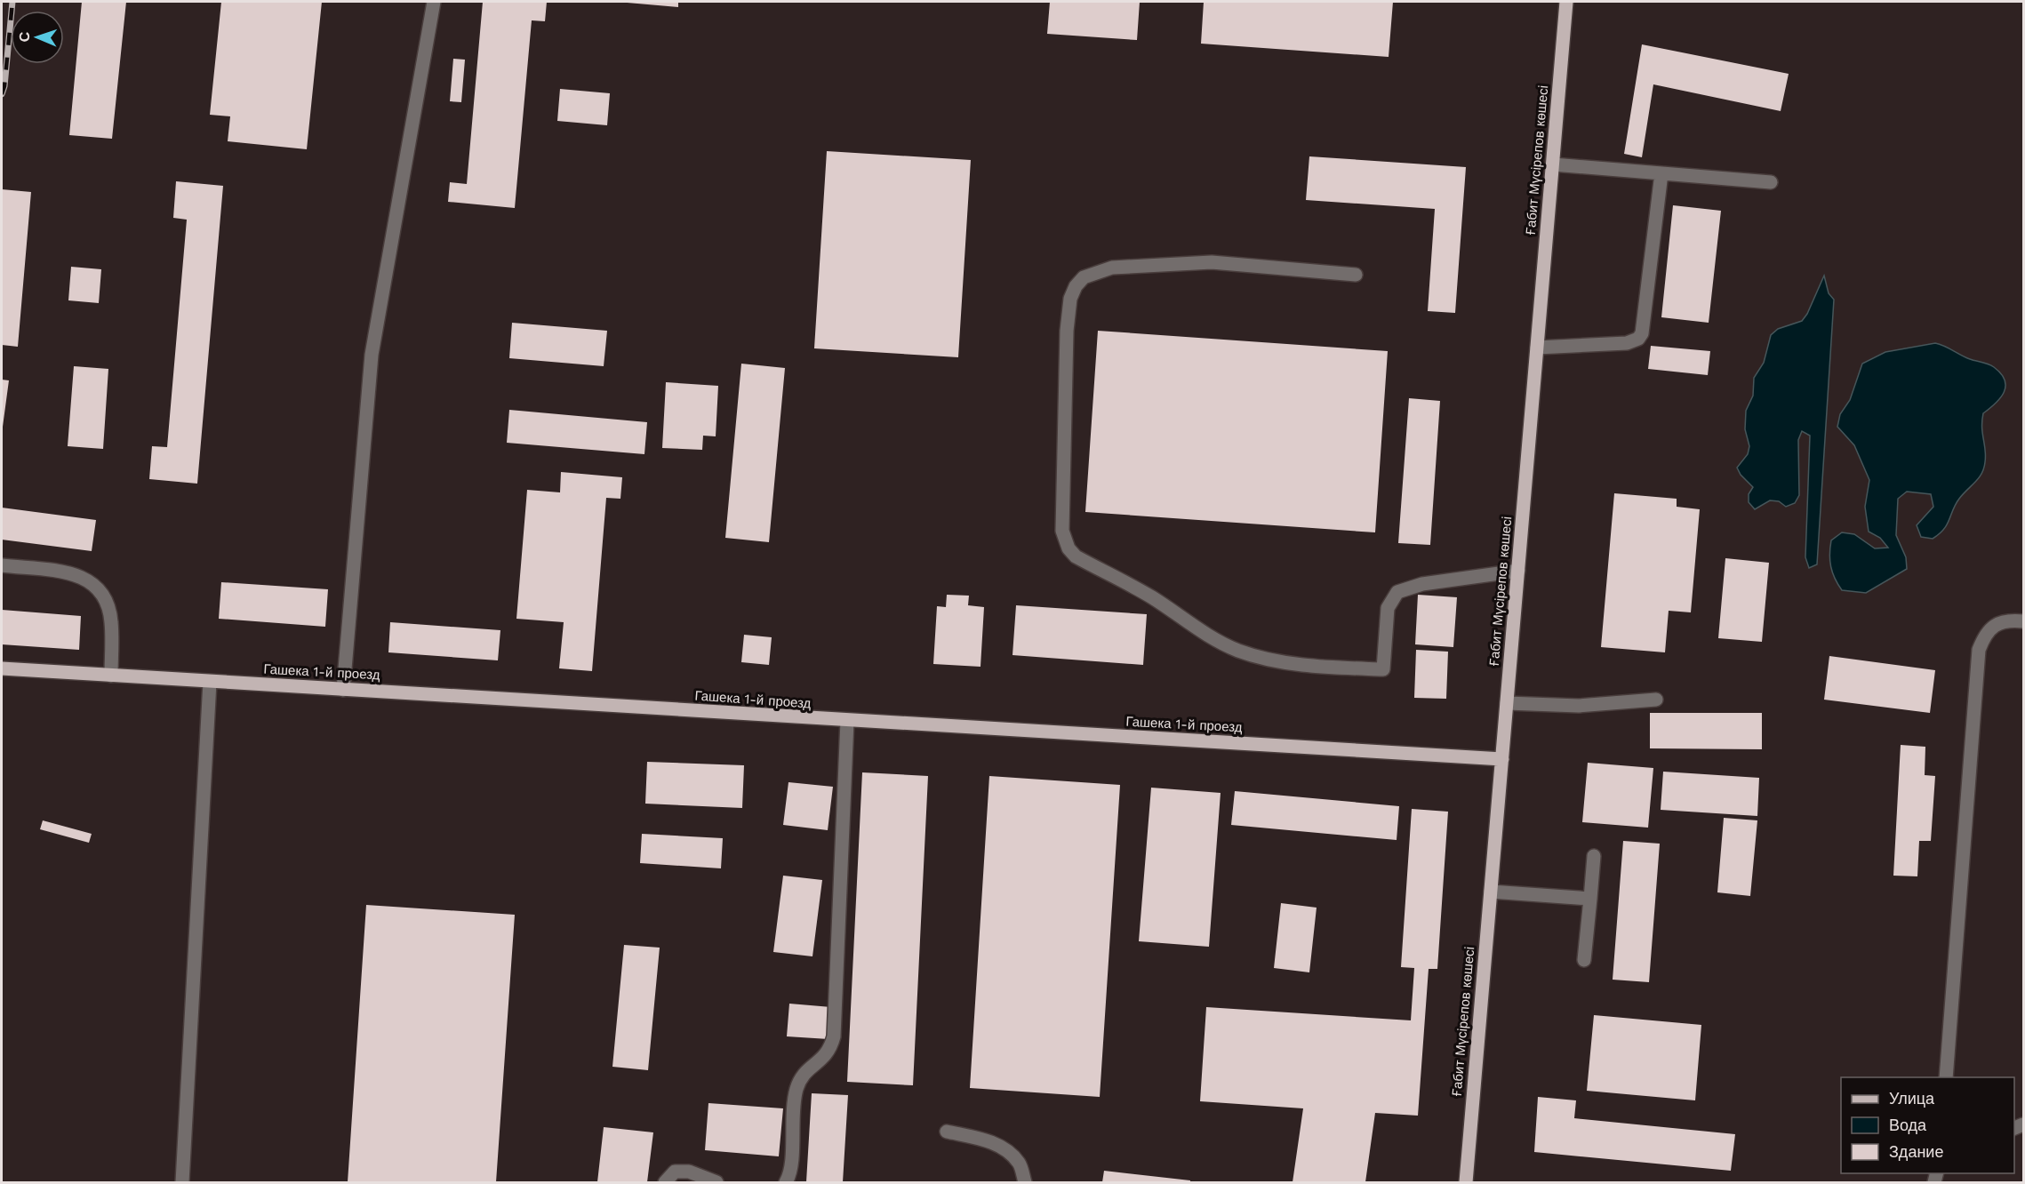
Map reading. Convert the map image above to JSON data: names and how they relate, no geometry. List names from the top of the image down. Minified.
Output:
{"streets":{"main road":["Ғабит Мүсірепов көшесі","Гашека 1-й проезд"]},"crossings":[["Ғабит Мүсірепов көшесі","Гашека 1-й проезд"]],"legend":["Улица","Вода","Здание"],"north":"left"}
